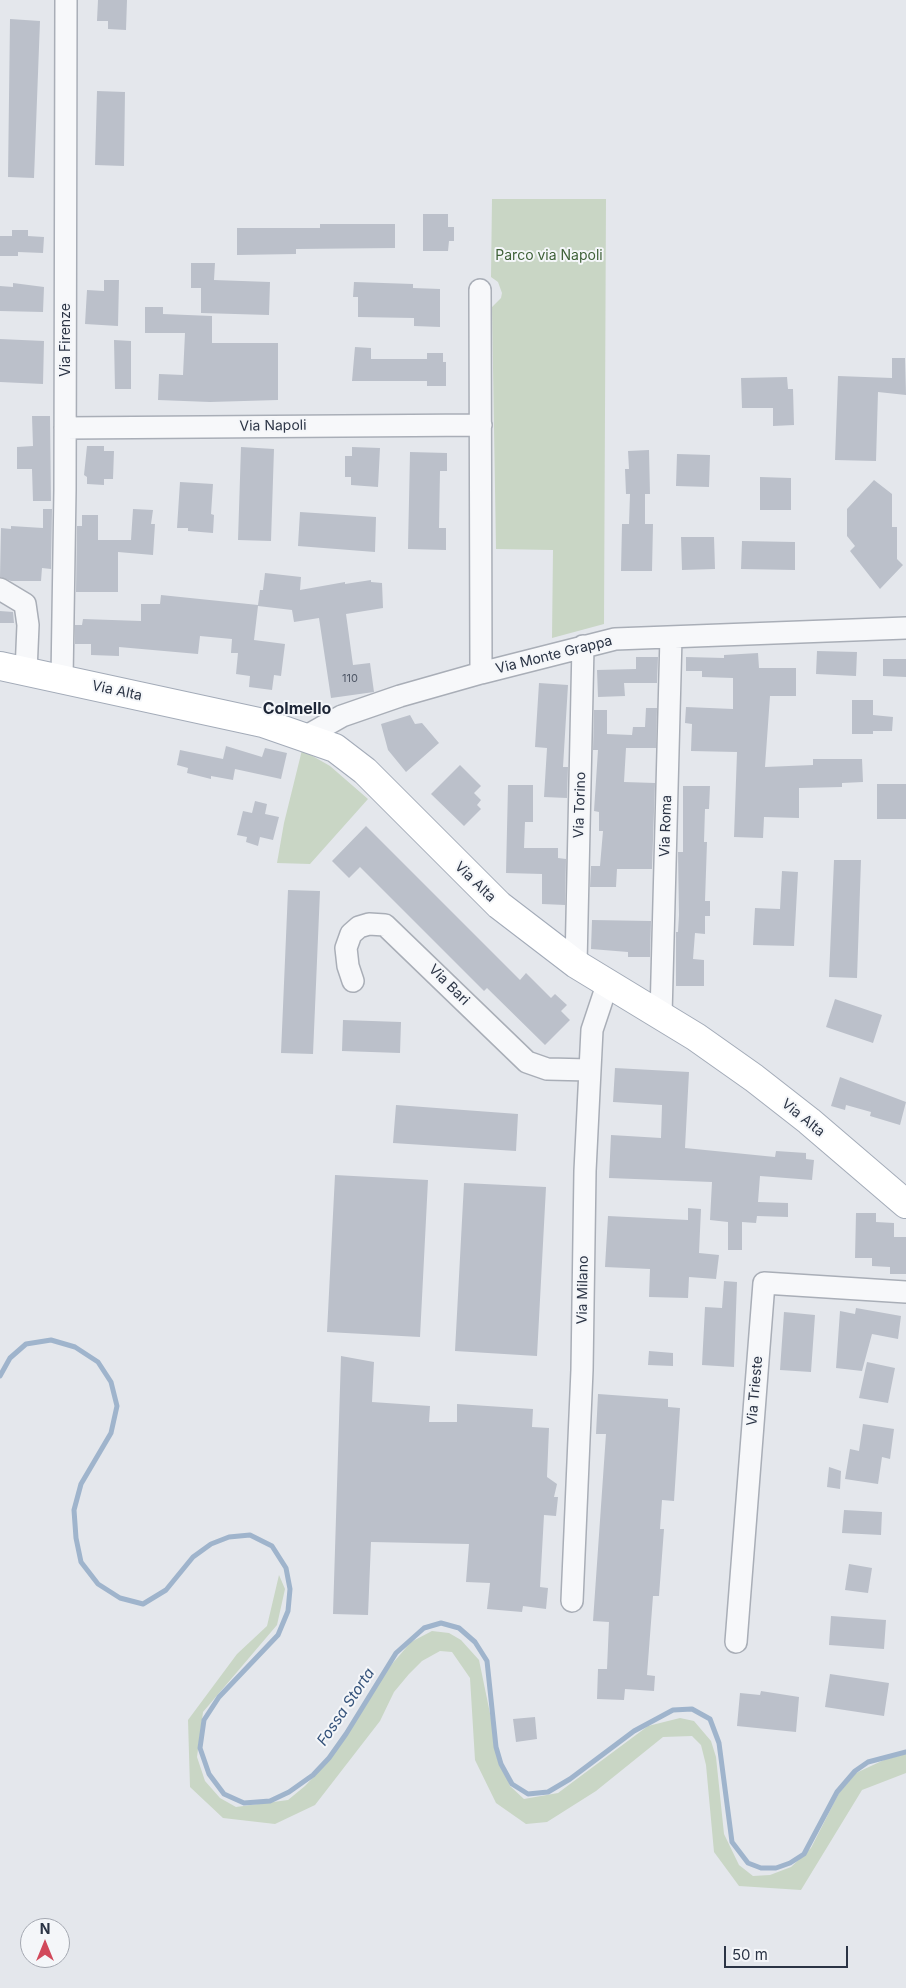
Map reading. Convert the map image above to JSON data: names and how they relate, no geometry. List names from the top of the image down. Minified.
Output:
{"streets":{"main road":["Via Alta"],"street":["Via Firenze","Via Napoli","Via Monte Grappa","Via Torino","Via Roma","Via Bari","Via Milano","Via Trieste"]},"crossings":[["Via Firenze","Via Napoli"],["Via Firenze","Via Alta"],["Via Monte Grappa","Via Alta"],["Via Monte Grappa","Via Torino"],["Via Monte Grappa","Via Roma"],["Via Alta","Via Torino"],["Via Alta","Via Roma"],["Via Alta","Via Milano"],["Via Bari","Via Milano"]],"districts":["Colmello"],"water":["Fossa Storta"],"parks":["Parco via Napoli"],"house_numbers":["110"],"scale_bar":"50 m","north":"top"}
